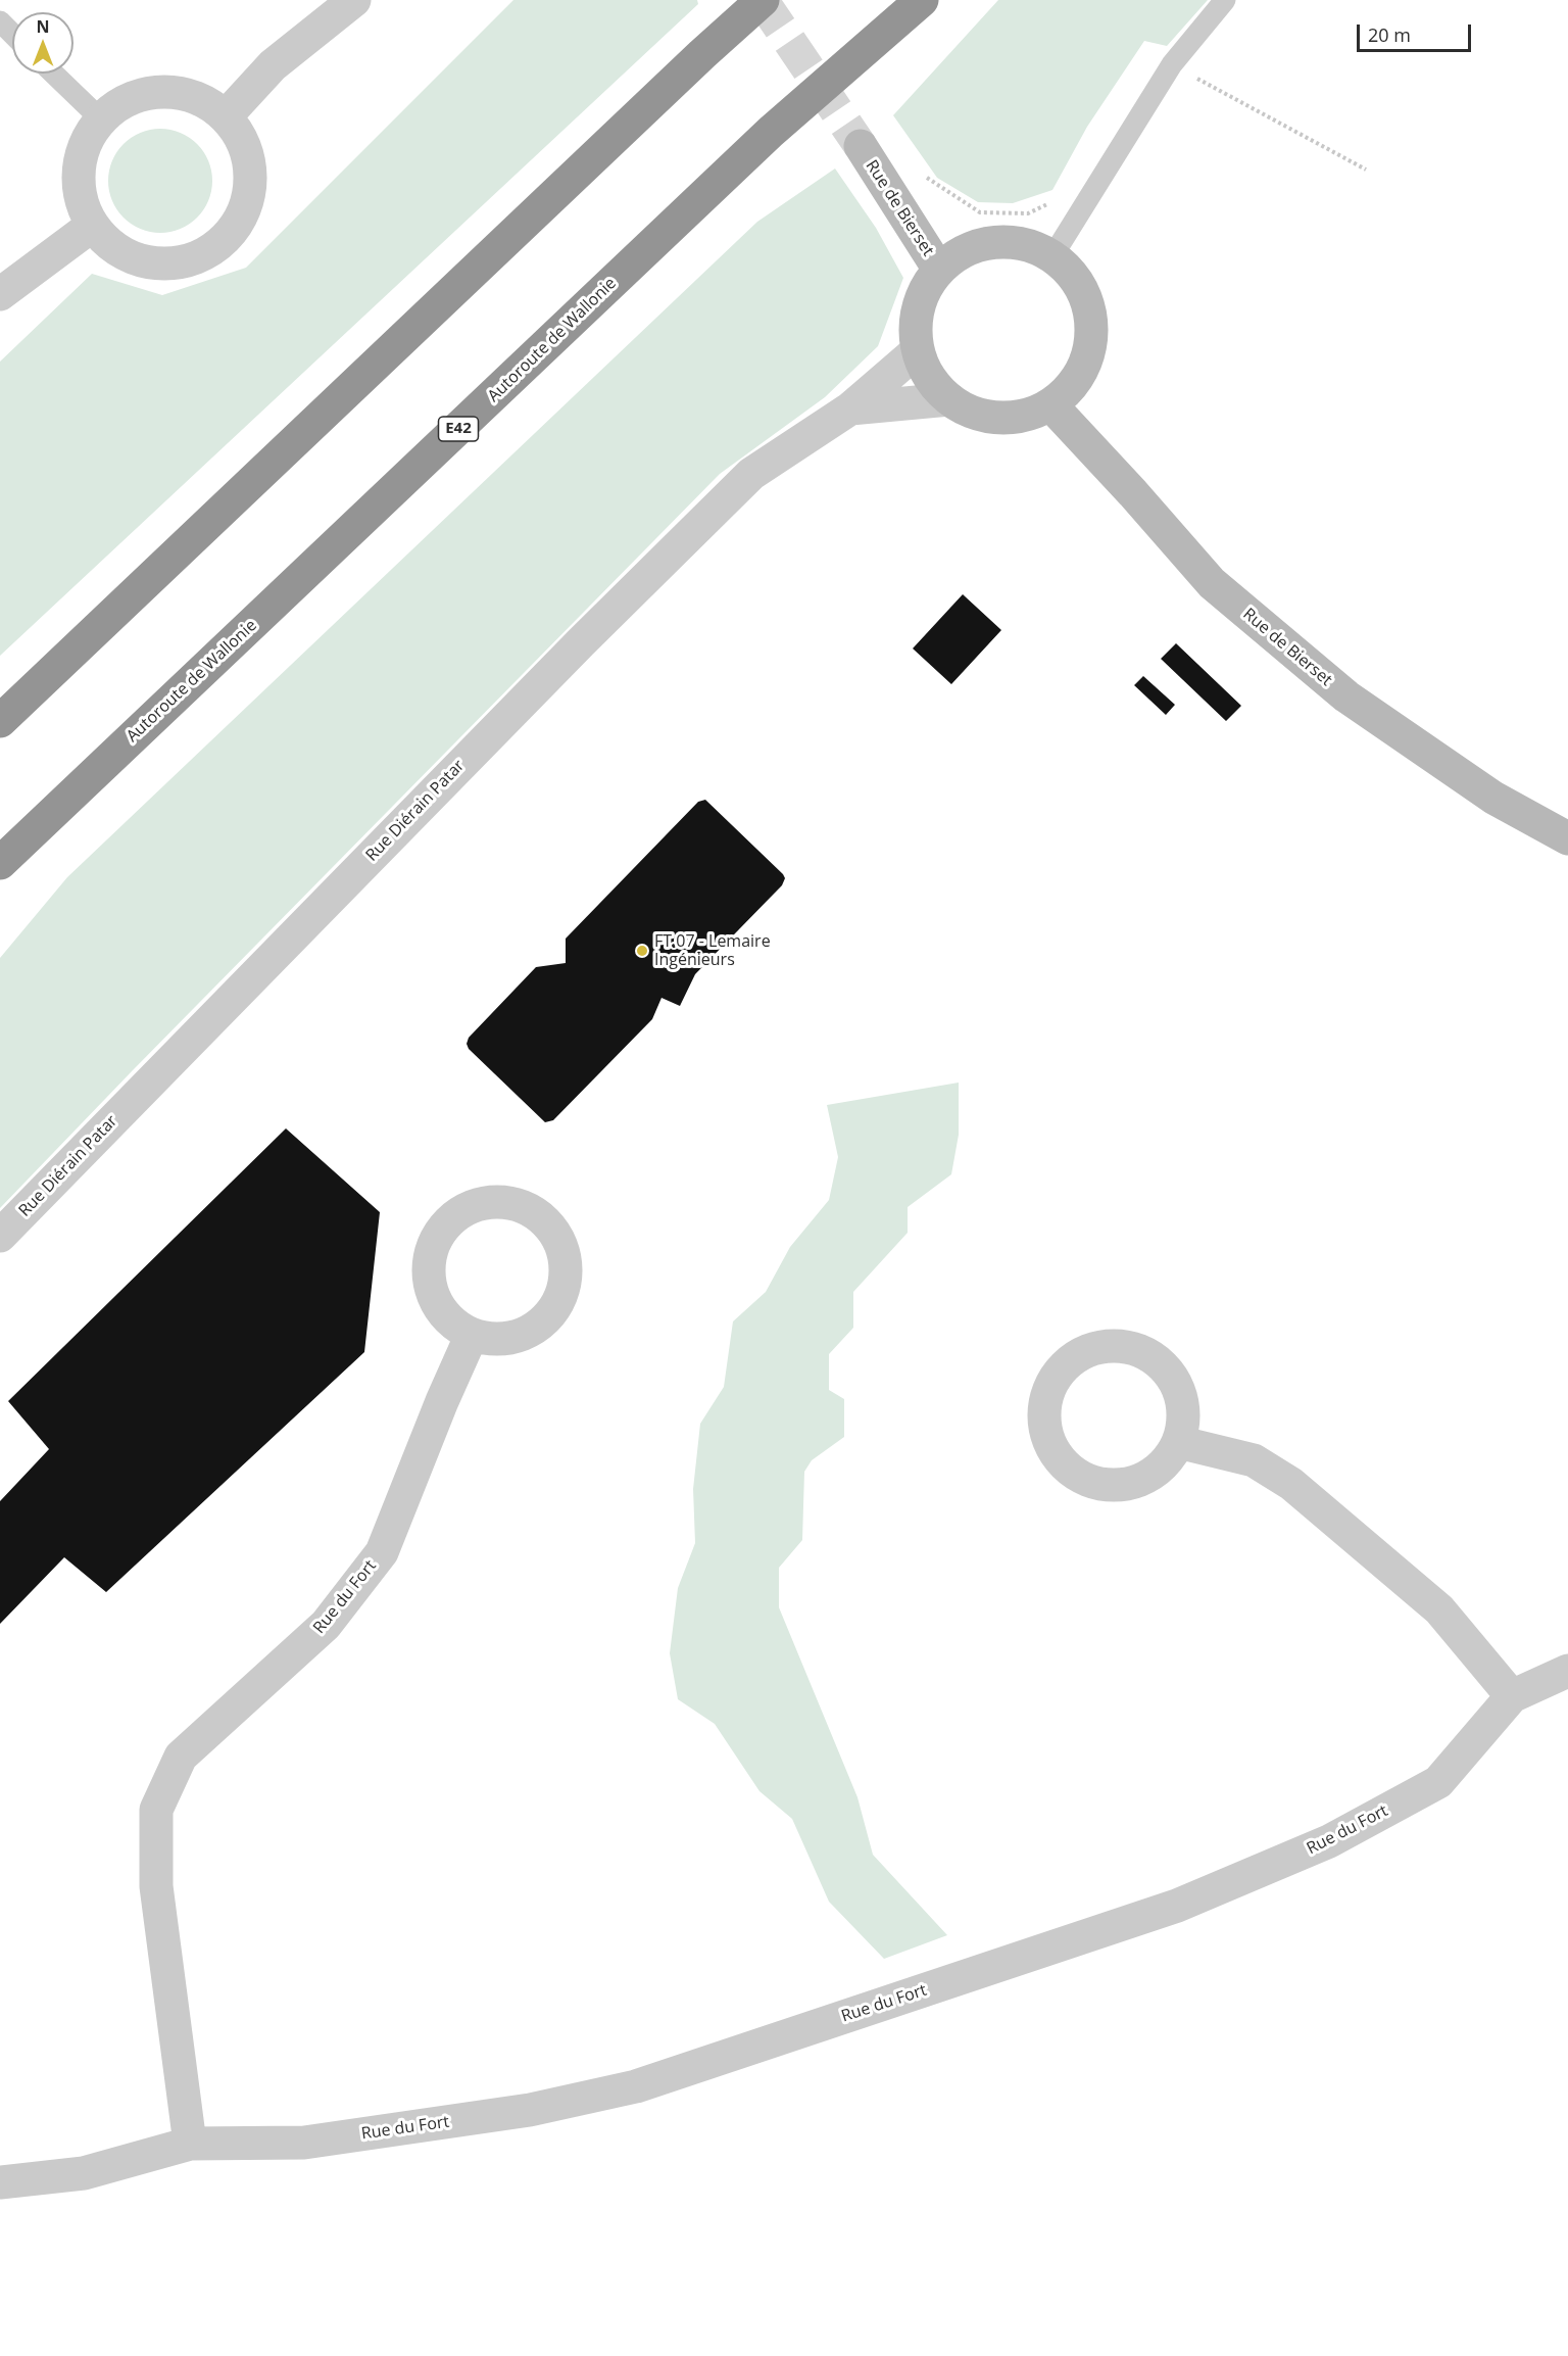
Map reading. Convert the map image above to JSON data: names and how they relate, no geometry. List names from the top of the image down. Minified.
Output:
{"streets":{"highway":["Autoroute de Wallonie","E42"],"main road":["Rue de Bierset"],"street":["Rue Diérain Patar","Rue du Fort"]},"crossings":[["Rue de Bierset","Rue Diérain Patar"]],"places":["FT.07 - Lemaire Ingénieurs"],"scale_bar":"20 m","north":"top"}
